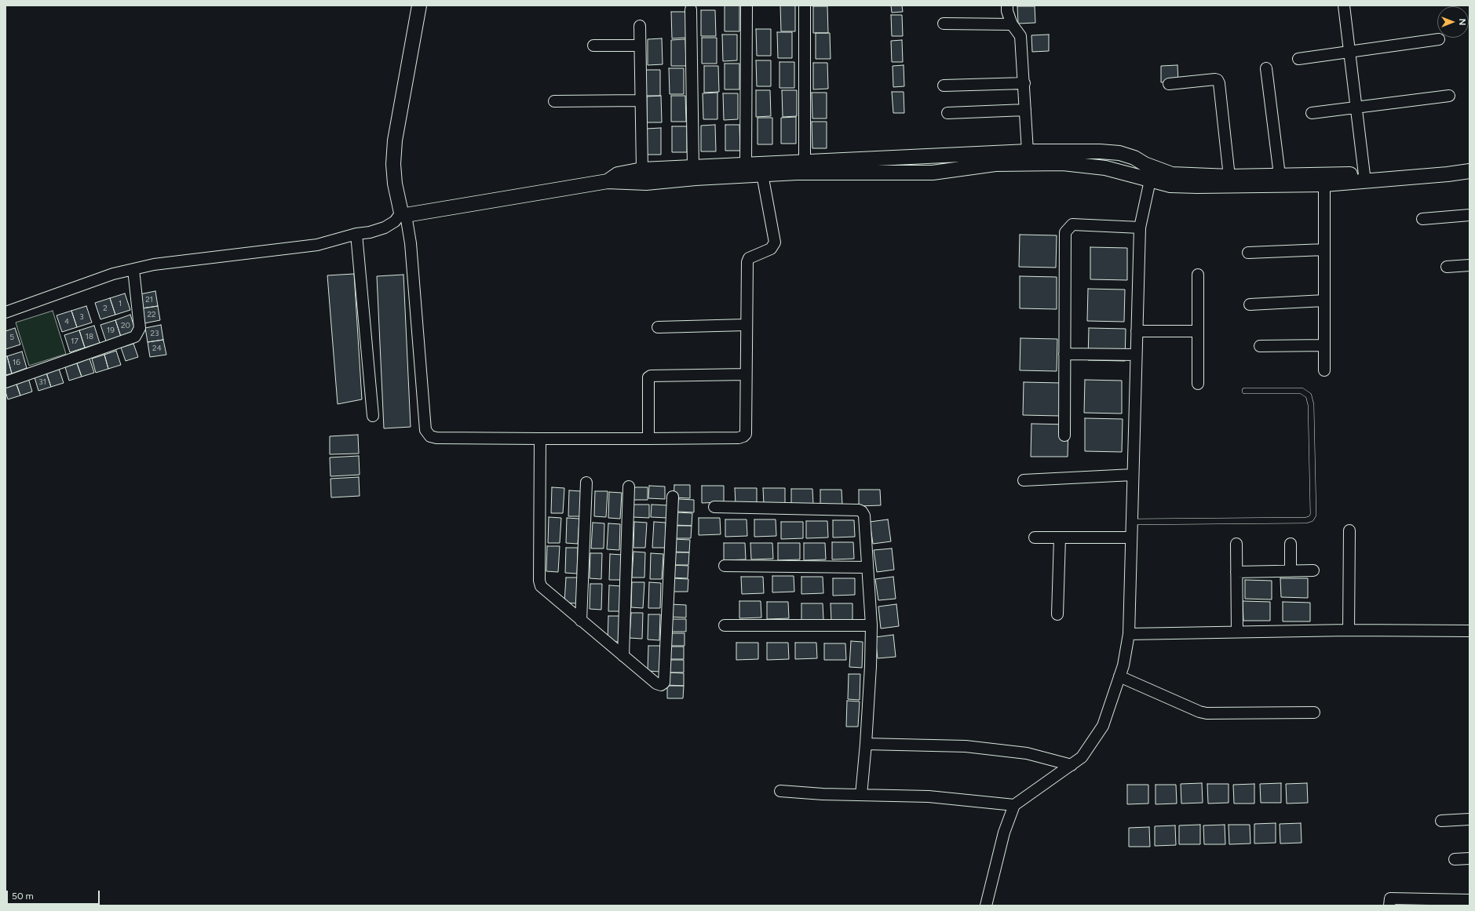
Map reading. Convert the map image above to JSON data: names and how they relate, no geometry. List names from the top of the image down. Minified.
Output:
{"house_numbers":["21","1","2","22","3","4","20","19","23","18","5","17","24","16","31"],"scale_bar":"50 m","north":"right"}
